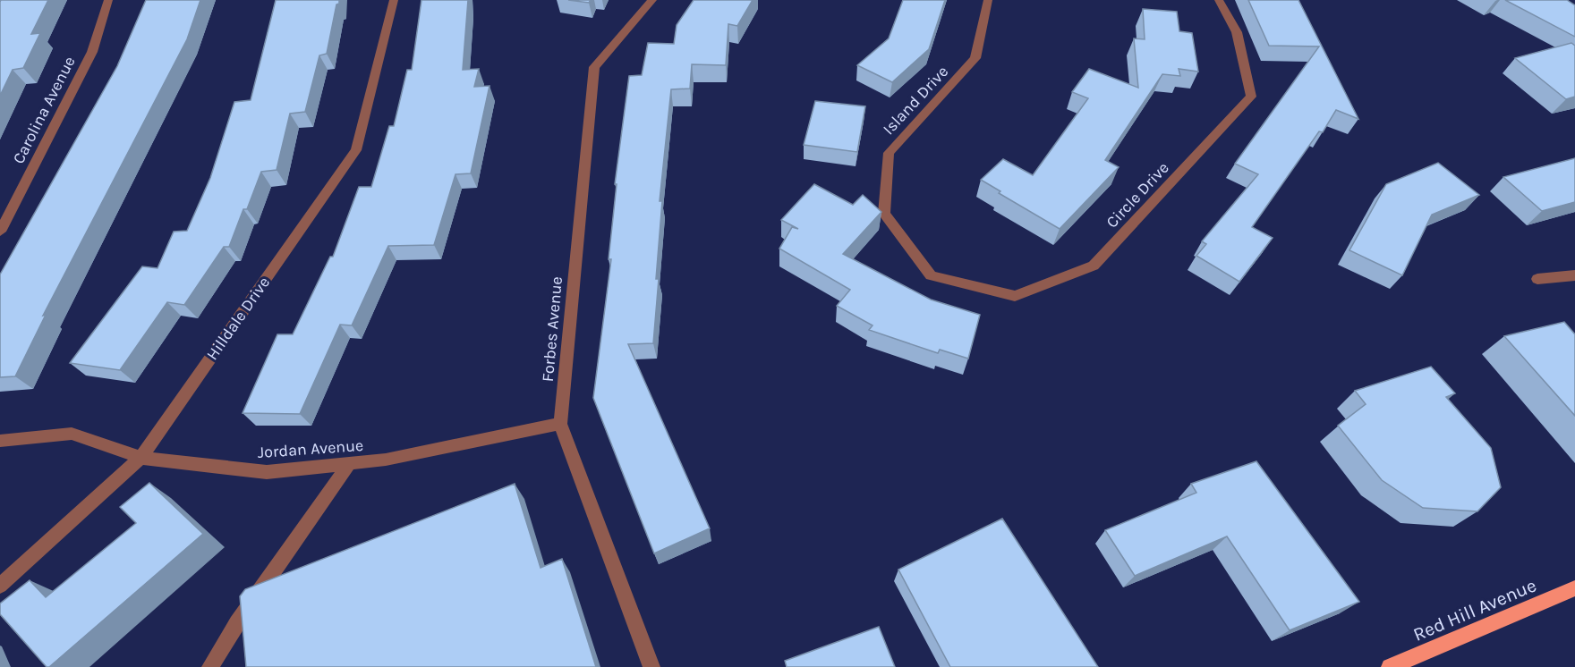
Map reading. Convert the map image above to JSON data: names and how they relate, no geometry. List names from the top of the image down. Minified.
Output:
{"streets":{"main road":["Red Hill Avenue"],"street":["Island Drive","Carolina Avenue","Circle Drive","Hilldale Drive","Forbes Avenue","Jordan Avenue"]},"crossings":[["Island Drive","Circle Drive"],["Hilldale Drive","Jordan Avenue"],["Forbes Avenue","Jordan Avenue"]]}
